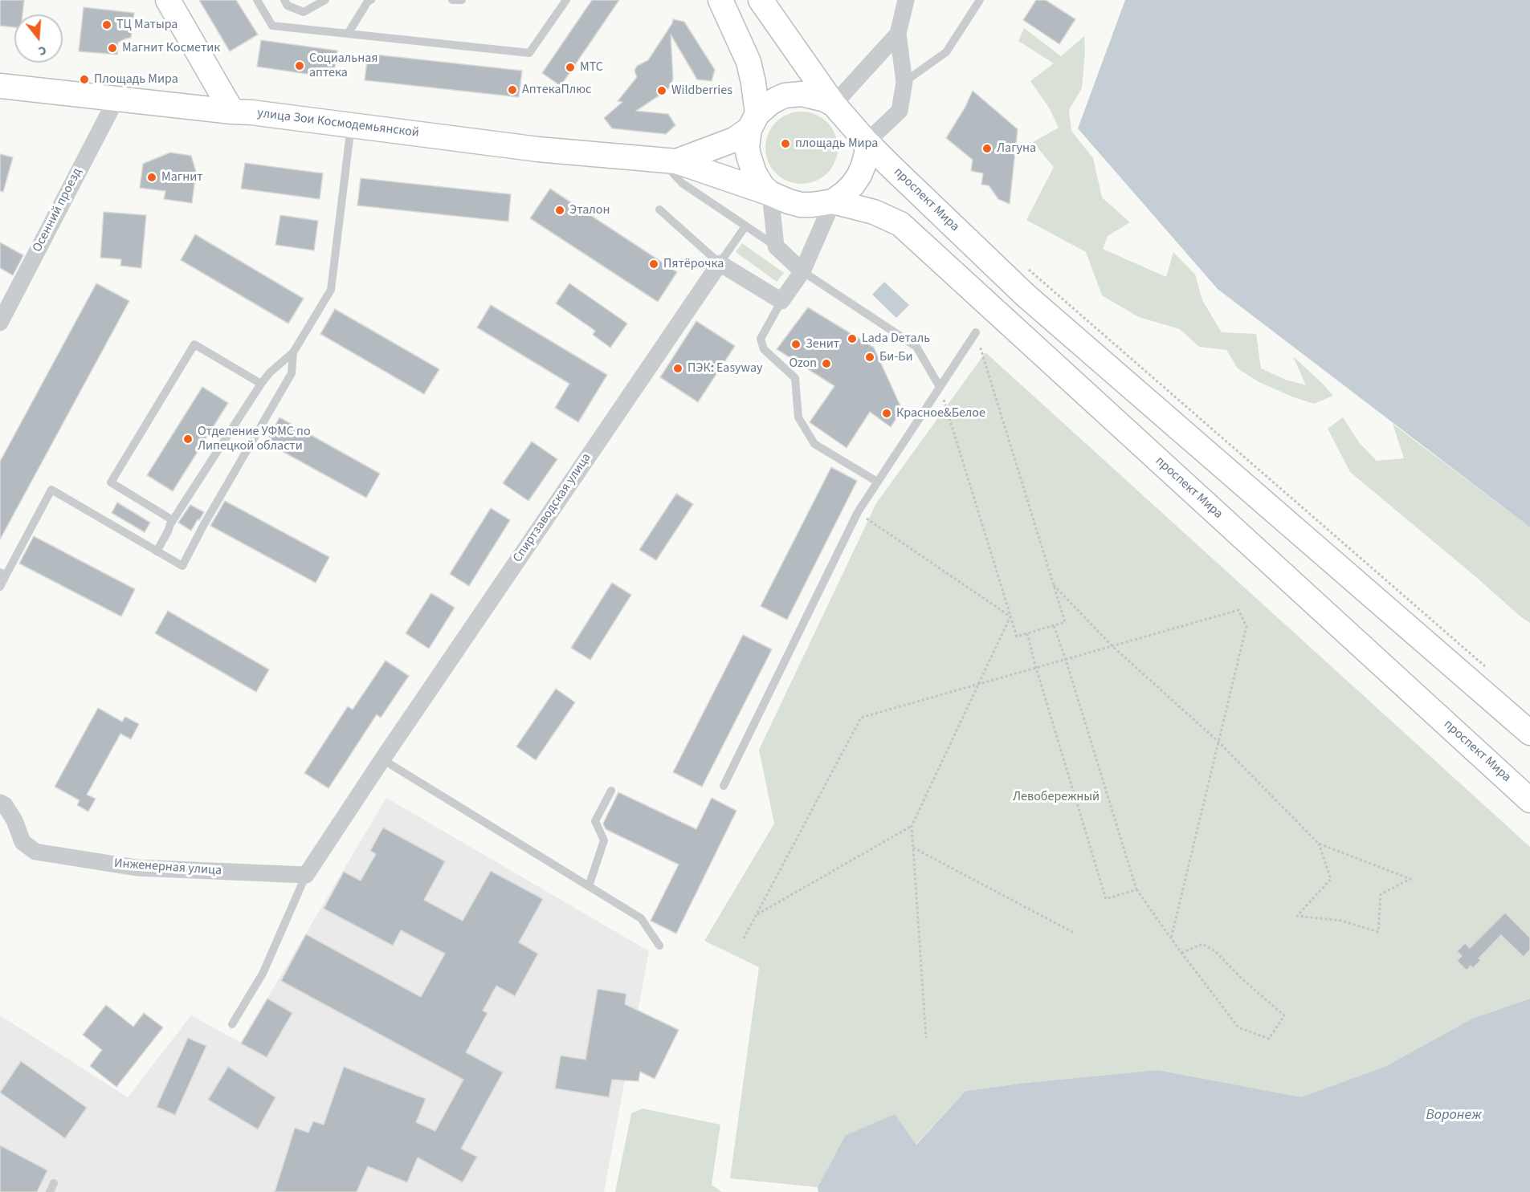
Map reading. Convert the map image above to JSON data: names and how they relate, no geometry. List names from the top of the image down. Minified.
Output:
{"streets":{"main road":["улица Зои Космодемьянской","проспект Мира"],"street":["Осенний проезд","Спиртзаводская улица","Инженерная улица"]},"crossings":[["улица Зои Космодемьянской","проспект Мира"],["улица Зои Космодемьянской","Осенний проезд"],["Спиртзаводская улица","Инженерная улица"]],"water":["Воронеж"],"parks":["Левобережный"],"places":["ТЦ Матыра","Магнит Косметик","Социальная аптека","МТС","Площадь Мира","АптекаПлюс","Wildberries","площадь Мира","Лагуна","Магнит","Эталон","Пятёрочка","Lada Dеталь","Зенит","Би-Би","Ozon","ПЭК: Easyway","Красное&Белое","Отделение УФМС по Липецкой области"],"north":"bottom"}
